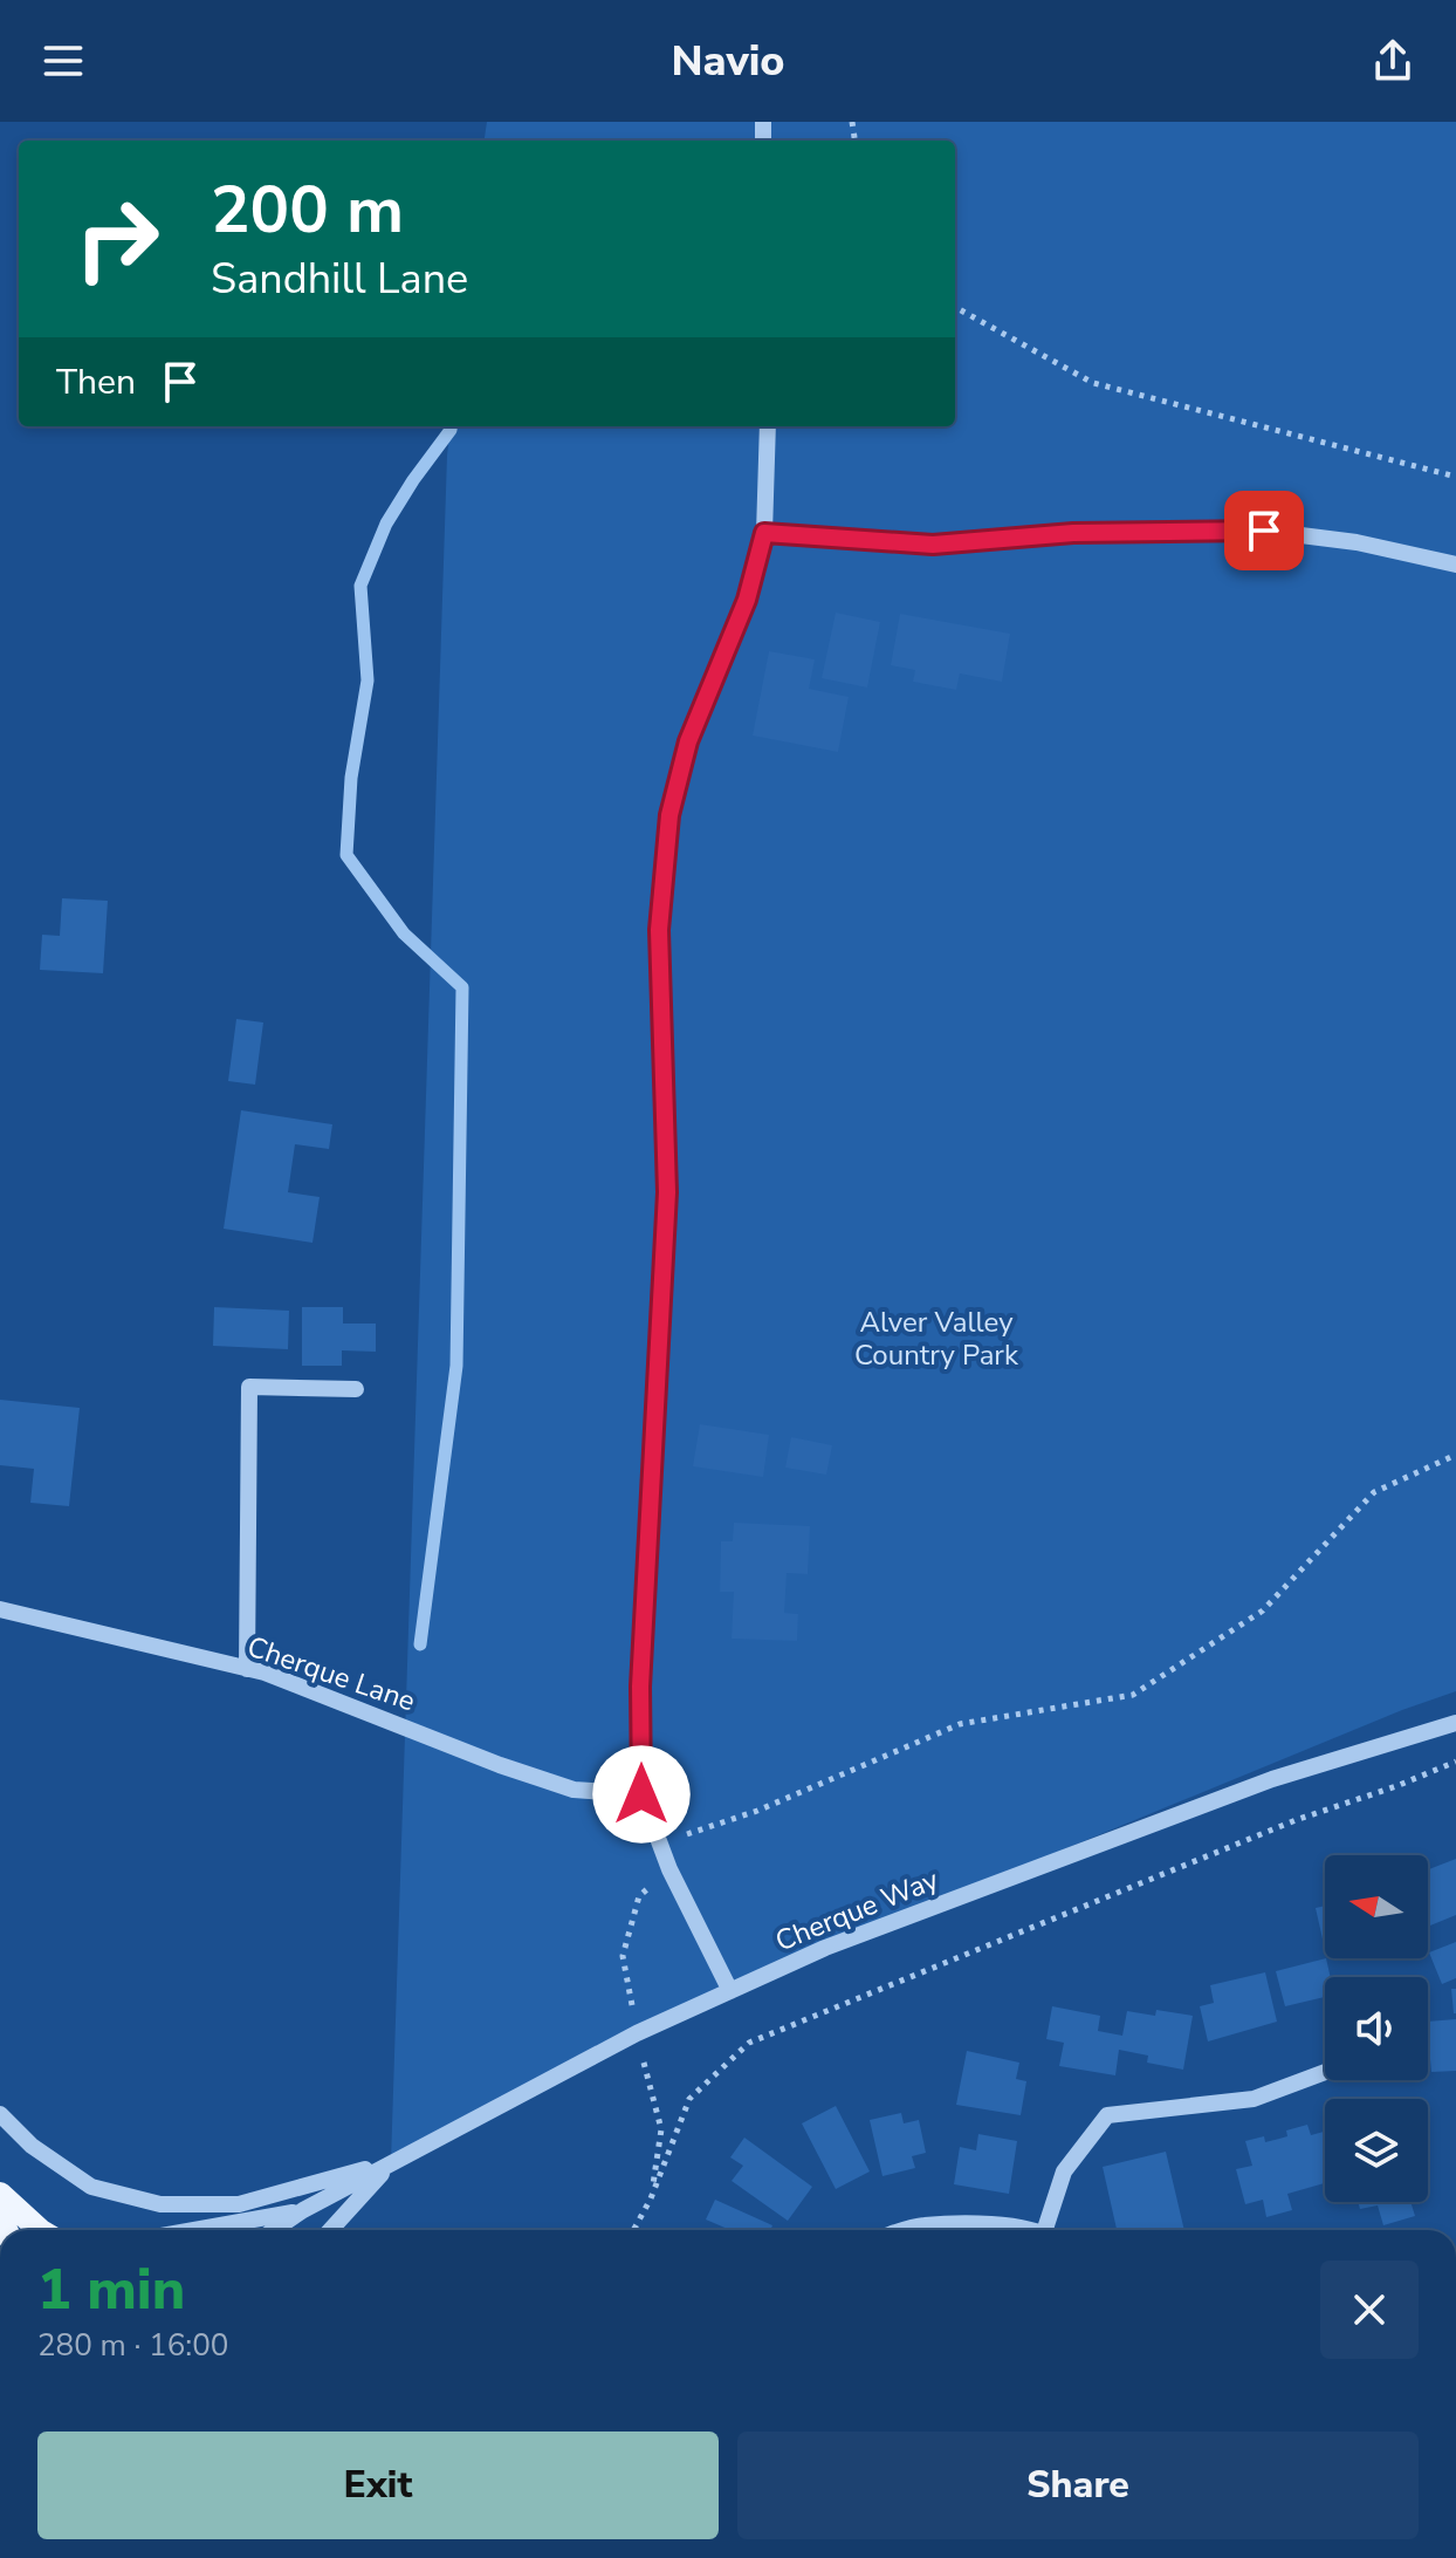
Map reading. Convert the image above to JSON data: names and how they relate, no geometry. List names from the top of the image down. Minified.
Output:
{"streets":{"street":["Cherque Lane","Cherque Way"]},"parks":["Alver Valley Country Park"],"north":"left","page":{"header":"Navio","turn":["200 m","Sandhill Lane"],"then":"Then","heading":["1 min","280 m · 16:00"],"buttons":["Exit","Share"]}}
